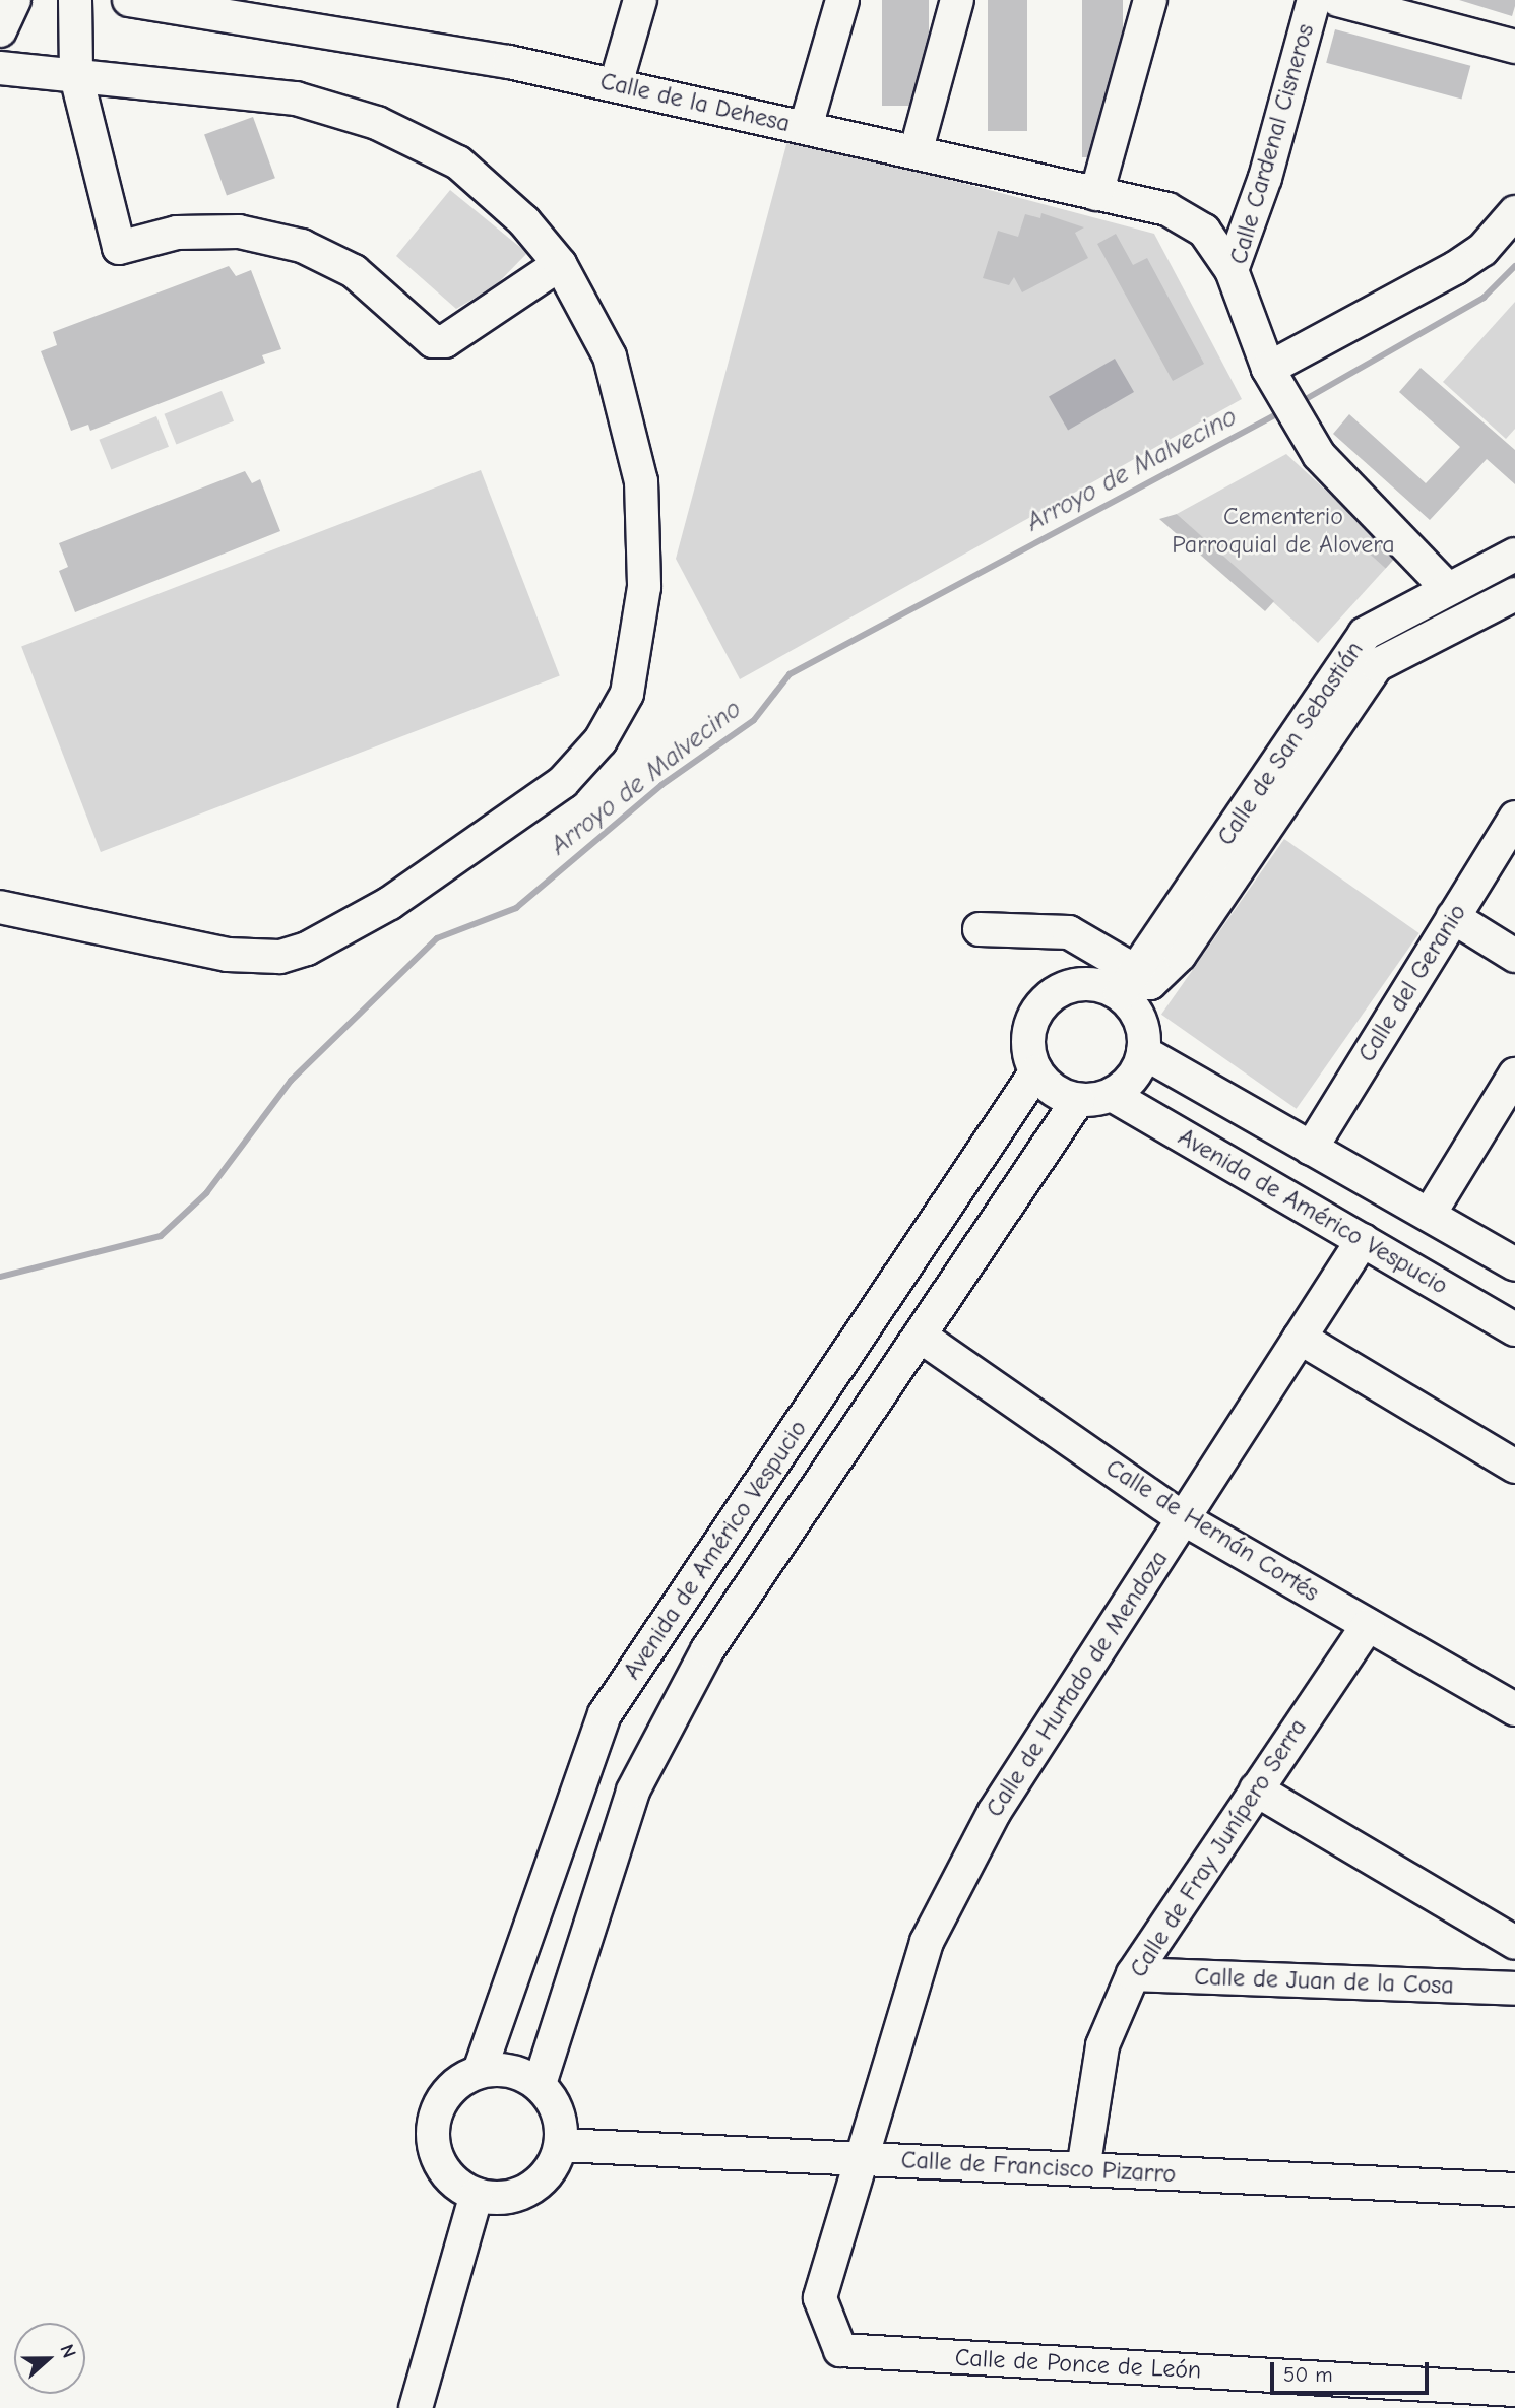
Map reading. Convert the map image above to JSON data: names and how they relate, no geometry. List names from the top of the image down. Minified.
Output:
{"streets":{"street":["Calle de la Dehesa","Calle Cardenal Cisneros","Calle de San Sebastián","Calle del Geranio","Avenida de Américo Vespucio","Calle de Hernán Cortés","Calle de Hurtado de Mendoza","Calle de Fray Junípero Serra","Calle de Juan de la Cosa","Calle de Francisco Pizarro","Calle de Ponce de León"]},"crossings":[["Calle de la Dehesa","Calle Cardenal Cisneros"],["Calle Cardenal Cisneros","Calle de San Sebastián"],["Calle de San Sebastián","Avenida de Américo Vespucio"],["Avenida de Américo Vespucio","Calle de Hernán Cortés"],["Avenida de Américo Vespucio","Calle de Hurtado de Mendoza"],["Avenida de Américo Vespucio","Calle de Francisco Pizarro"],["Calle de Hernán Cortés","Calle de Hurtado de Mendoza"],["Calle de Hernán Cortés","Calle de Fray Junípero Serra"],["Calle de Hurtado de Mendoza","Calle de Francisco Pizarro"],["Calle de Hurtado de Mendoza","Calle de Ponce de León"],["Calle de Fray Junípero Serra","Calle de Juan de la Cosa"],["Calle de Fray Junípero Serra","Calle de Francisco Pizarro"],["Calle de Francisco Pizarro","Calle de Ponce de León"]],"water":["Arroyo de Malvecino"],"parks":["Cementerio Parroquial de Alovera"],"scale_bar":"50 m","north":"right"}
